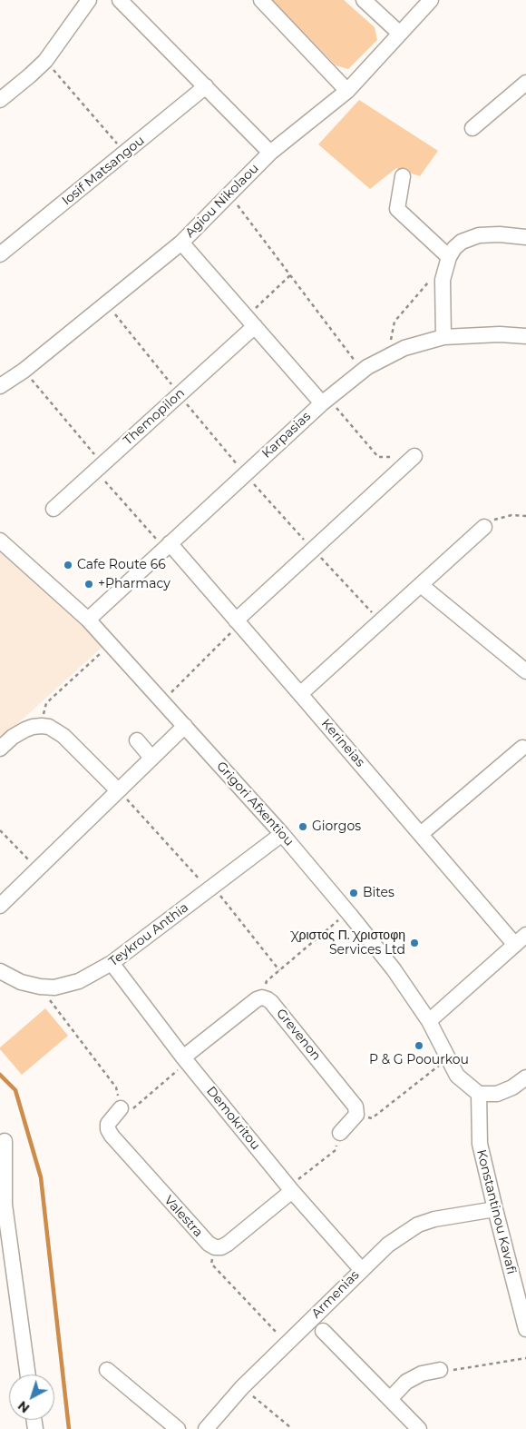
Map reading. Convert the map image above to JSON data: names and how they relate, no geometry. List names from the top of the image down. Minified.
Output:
{"streets":{"street":["Iosif Matsangou","Agiou Nikolaou","Themopilon","Karpasias","Kerineias","Grigori Afxentiou","Teykrou Anthia","Grevenon","Demokritou","Konstantinou Kavafi","Valestra","Armenias"]},"crossings":[["Karpasias","Kerineias"],["Karpasias","Grigori Afxentiou"],["Grigori Afxentiou","Teykrou Anthia"],["Grigori Afxentiou","Konstantinou Kavafi"],["Teykrou Anthia","Demokritou"],["Grevenon","Demokritou"],["Demokritou","Armenias"],["Konstantinou Kavafi","Armenias"]],"places":["Cafe Route 66","+Pharmacy","Giorgos","Bites","Χριστος Π. Χριστοφη Services Ltd","P & G Poourkou"],"north":"bottom left"}
